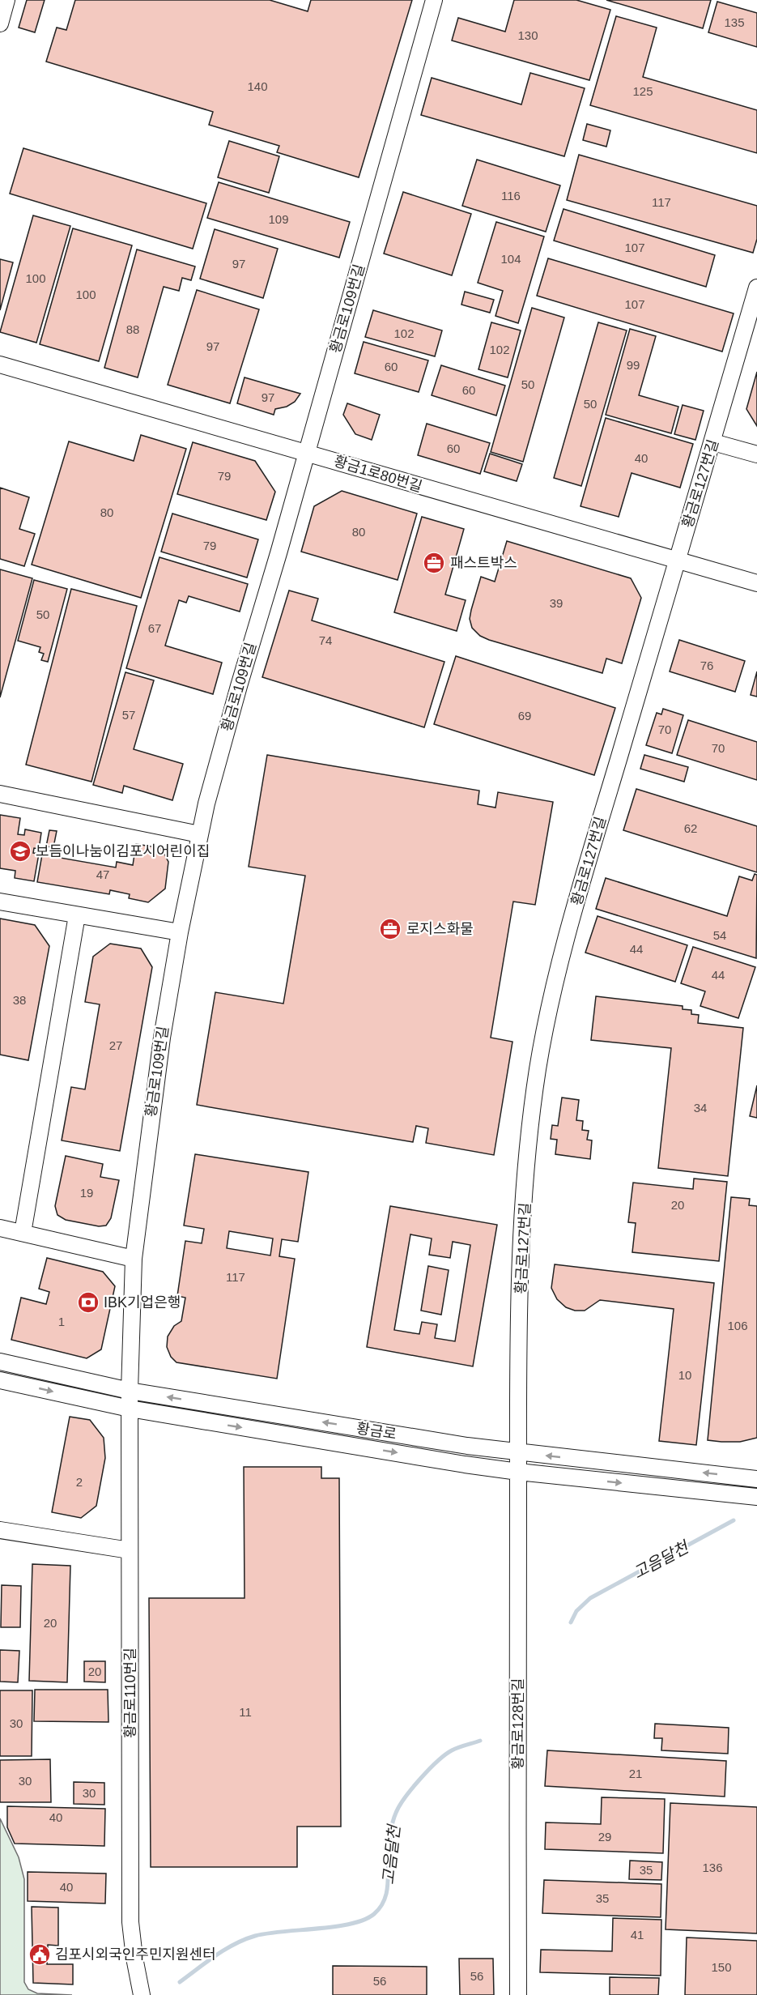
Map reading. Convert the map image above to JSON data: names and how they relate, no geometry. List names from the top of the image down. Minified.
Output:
{"streets":{"street":["황금로109번길","황금1로80번길","황금로127번길","황금로","황금로110번길","황금로128번길"]},"crossings":[["황금로109번길","황금1로80번길"],["황금로109번길","황금로"],["황금로109번길","황금로110번길"],["황금1로80번길","황금로127번길"],["황금로127번길","황금로"],["황금로127번길","황금로128번길"],["황금로","황금로110번길"],["황금로","황금로128번길"]],"water":["고음달천"],"places":{"office":["패스트박스","로지스화물"],"school or university":["보듬이나눔이김포시어린이집"],"bank":["IBK기업은행"],"public building":["김포시외국인주민지원센터"]},"house_numbers":["135","130","140","125","116","117","109","107","104","97","100","100","107","88","102","97","102","99","60","50","60","97","50","60","40","79","80","80","79","39","50","67","74","76","57","69","70","70","62","47","54","44","44","38","27","34","19","20","117","1","106","10","2","20","20","11","30","21","30","30","40","29","136","35","40","35","41","150","56","56"]}
